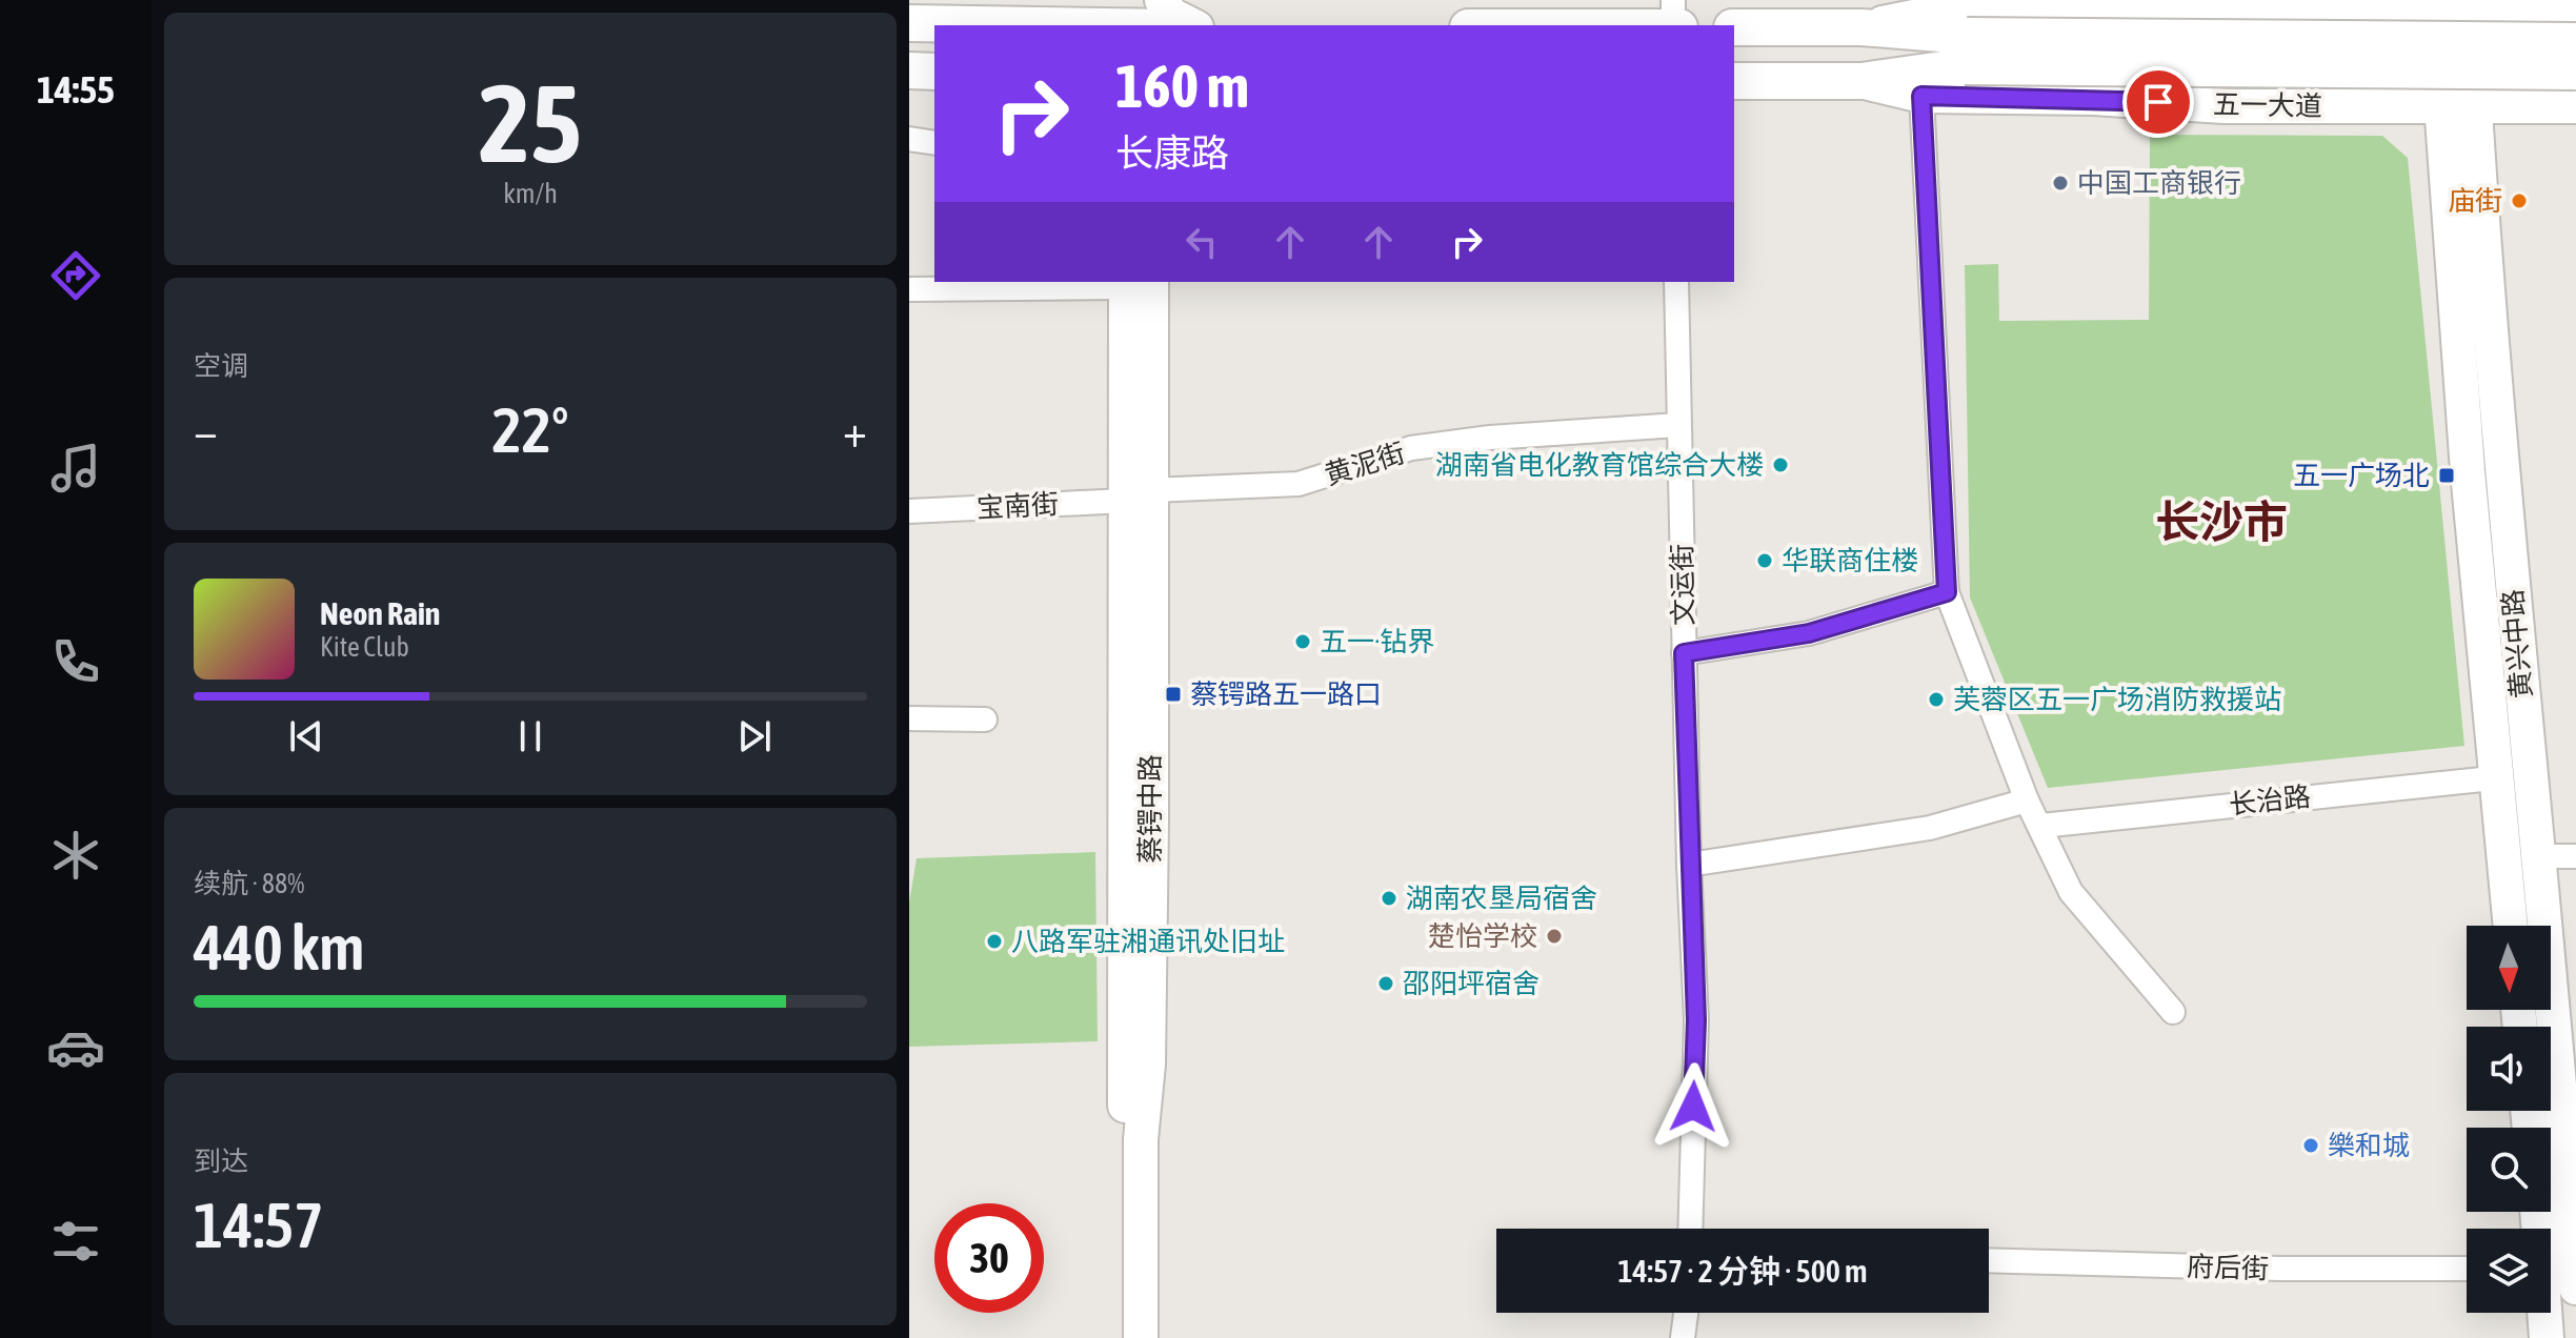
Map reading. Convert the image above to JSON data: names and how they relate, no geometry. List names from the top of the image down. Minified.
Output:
{"streets":{"main road":["五一大道","黄兴中路","蔡锷中路"],"street":["黄泥街","宝南街","文运街","长治路","府后街"]},"crossings":[["五一大道","黄兴中路"],["黄泥街","宝南街"],["黄泥街","文运街"],["黄泥街","蔡锷中路"],["宝南街","蔡锷中路"],["黄兴中路","长治路"]],"districts":["长沙市"],"places":{"other":["中国工商银行","庙街","湖南省电化教育馆综合大楼","华联商住楼","五一·钻界","芙蓉区五一广场消防救援站","湖南农垦局宿舍","楚怡学校","八路军驻湘通讯处旧址","邵阳坪宿舍","樂和城"],"transit":["五一广场北","蔡锷路五一路口"]},"north":"bottom","page":{"tabs":"14:55","tile":[["25","km/h"],"空调",["续航 · 88%","440 km"],["到达","14:57"]],"turn":["160 m","长康路"],"heat":["−","22°","+"],"song":["Neon Rain","Kite Club"],"limit":"30","trip":"14:57 · 2 分钟 · 500 m"}}
